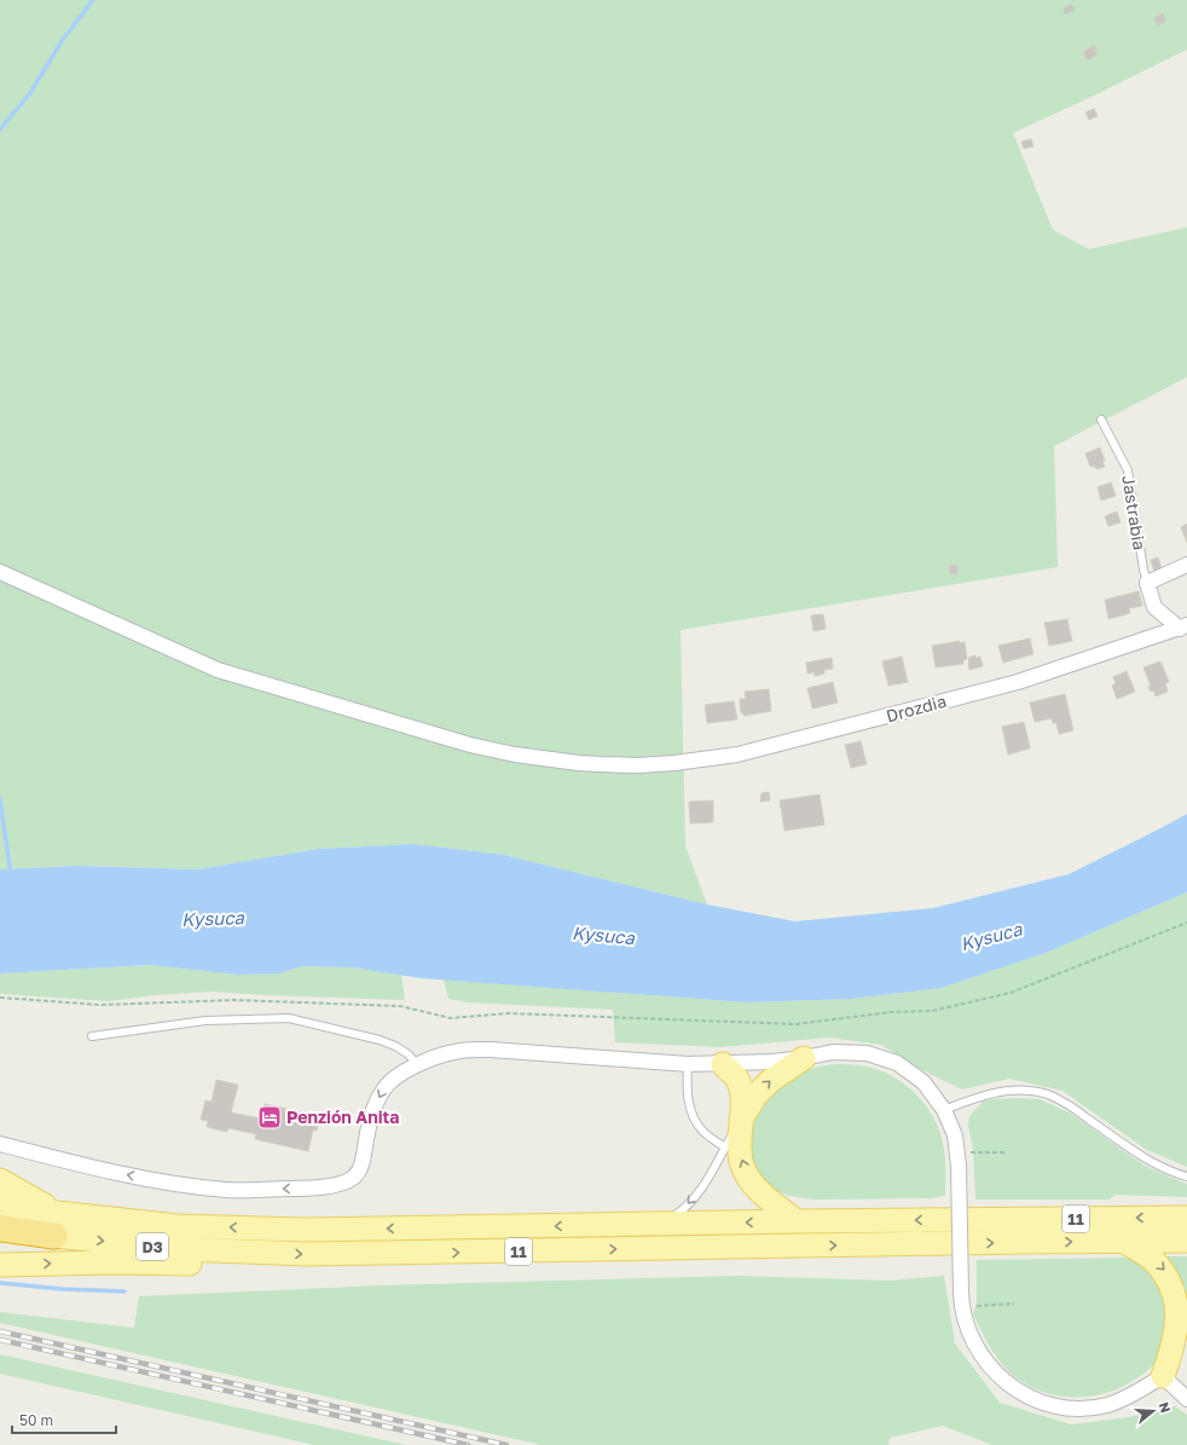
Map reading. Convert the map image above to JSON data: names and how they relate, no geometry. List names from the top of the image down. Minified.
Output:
{"streets":{"highway":["D3"],"main road":["11"],"street":["Jastrabia","Drozdia"]},"crossings":[["Jastrabia","Drozdia"],["11","D3"]],"water":["Kysuca"],"places":{"hotel":["Penzión Anita"]},"scale_bar":"50 m","north":"right"}
